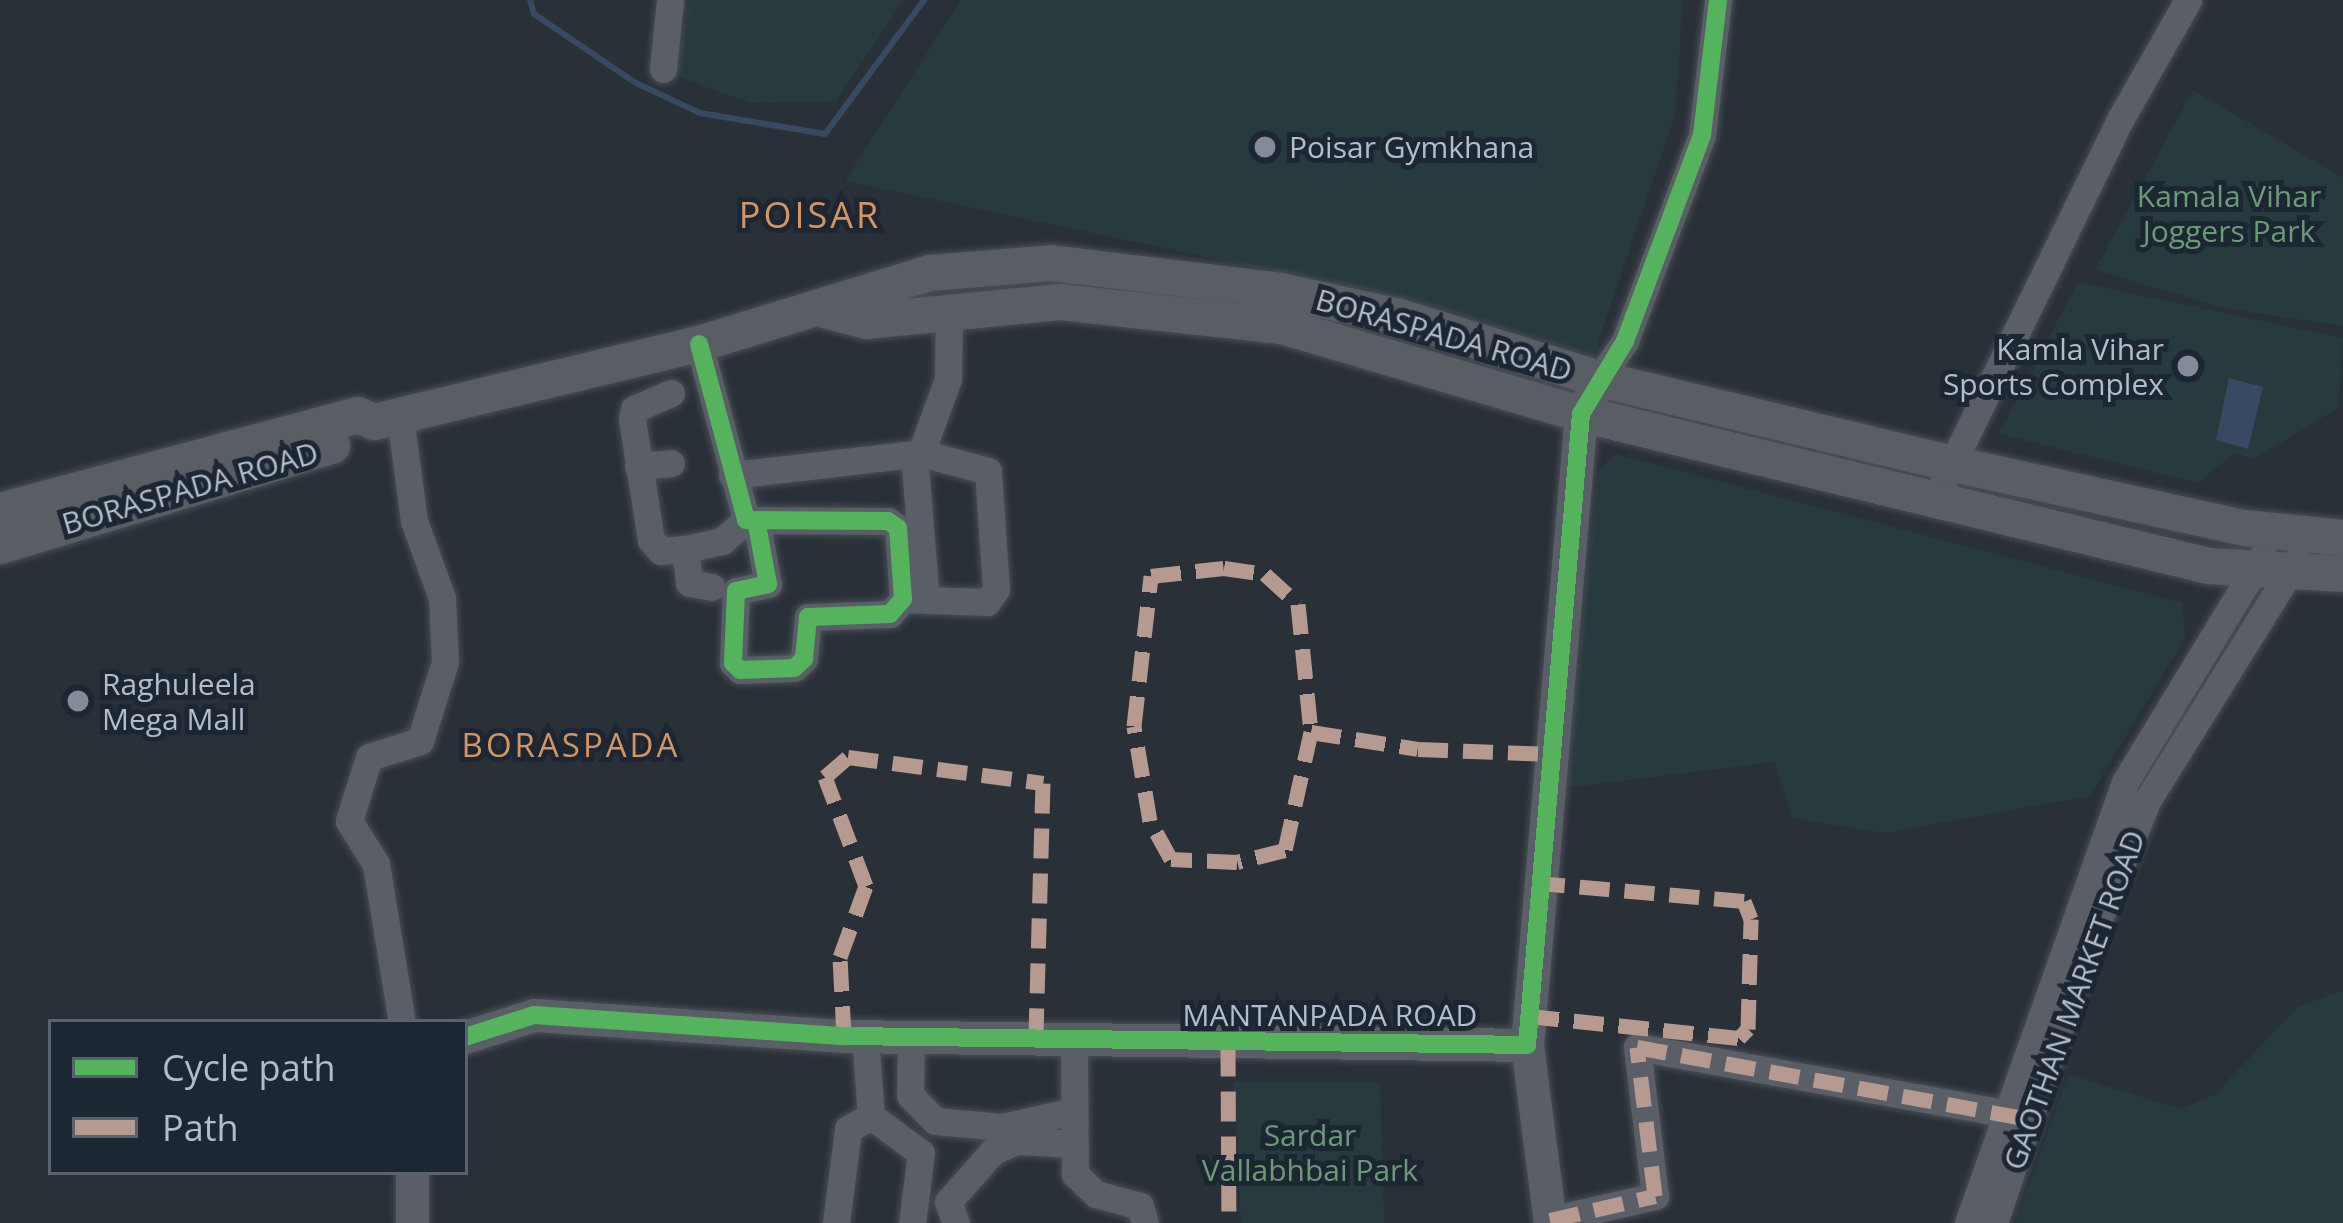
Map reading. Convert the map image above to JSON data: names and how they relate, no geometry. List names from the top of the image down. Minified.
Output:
{"streets":{"main road":["BORASPADA ROAD"],"street":["GAOTHAN MARKET ROAD","MANTANPADA ROAD"]},"crossings":[["BORASPADA ROAD","GAOTHAN MARKET ROAD"]],"districts":["POISAR","BORASPADA"],"parks":["Kamala Vihar Joggers Park","Sardar Vallabhbai Park"],"places":["Poisar Gymkhana","Kamla Vihar Sports Complex","Raghuleela Mega Mall"],"legend":["Cycle path","Path"]}
